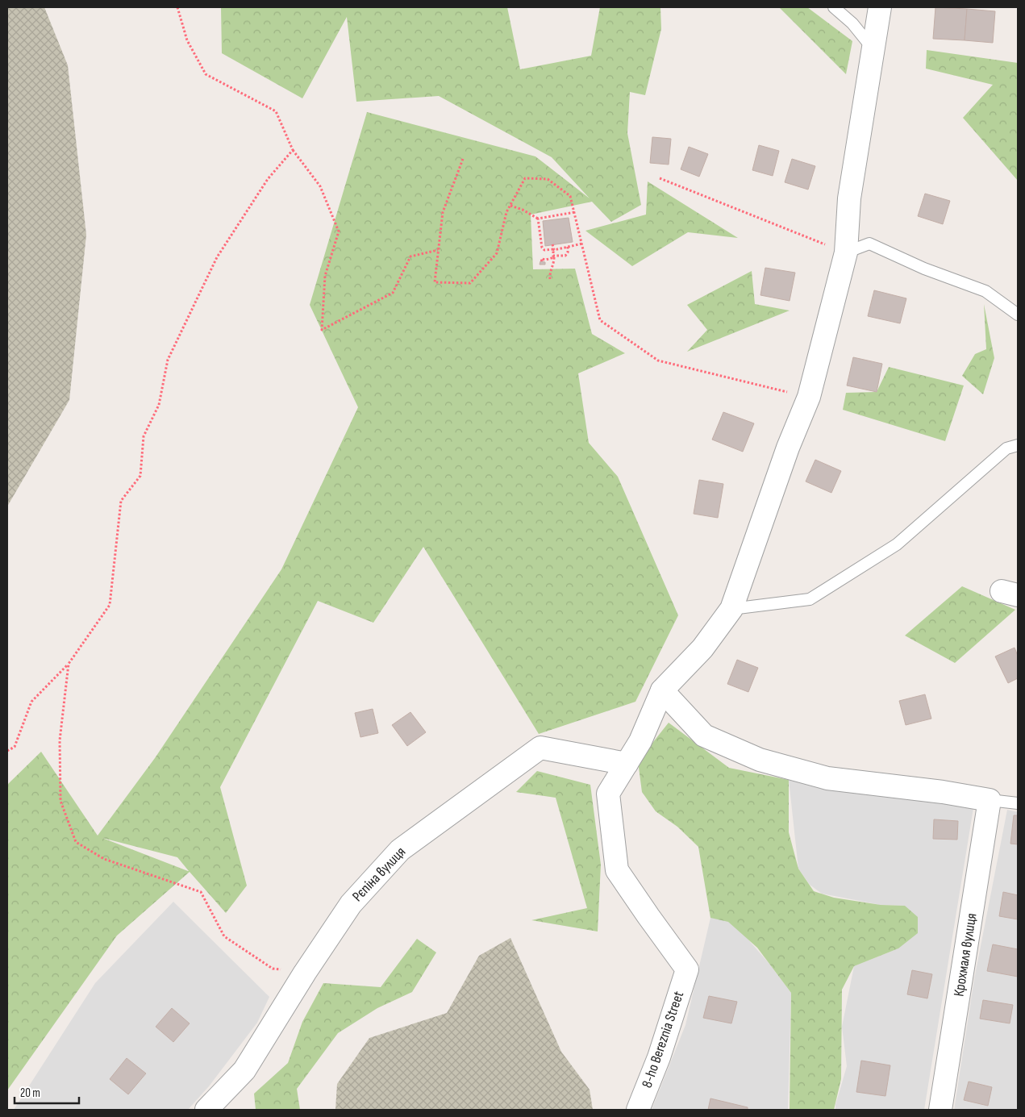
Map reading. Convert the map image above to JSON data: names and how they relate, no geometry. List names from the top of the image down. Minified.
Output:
{"streets":{"street":["Рєпіна вулиця","Крохмаля вулиця","8-ho Bereznia Street"]},"crossings":[["Рєпіна вулиця","8-ho Bereznia Street"]],"scale_bar":"20 m"}
